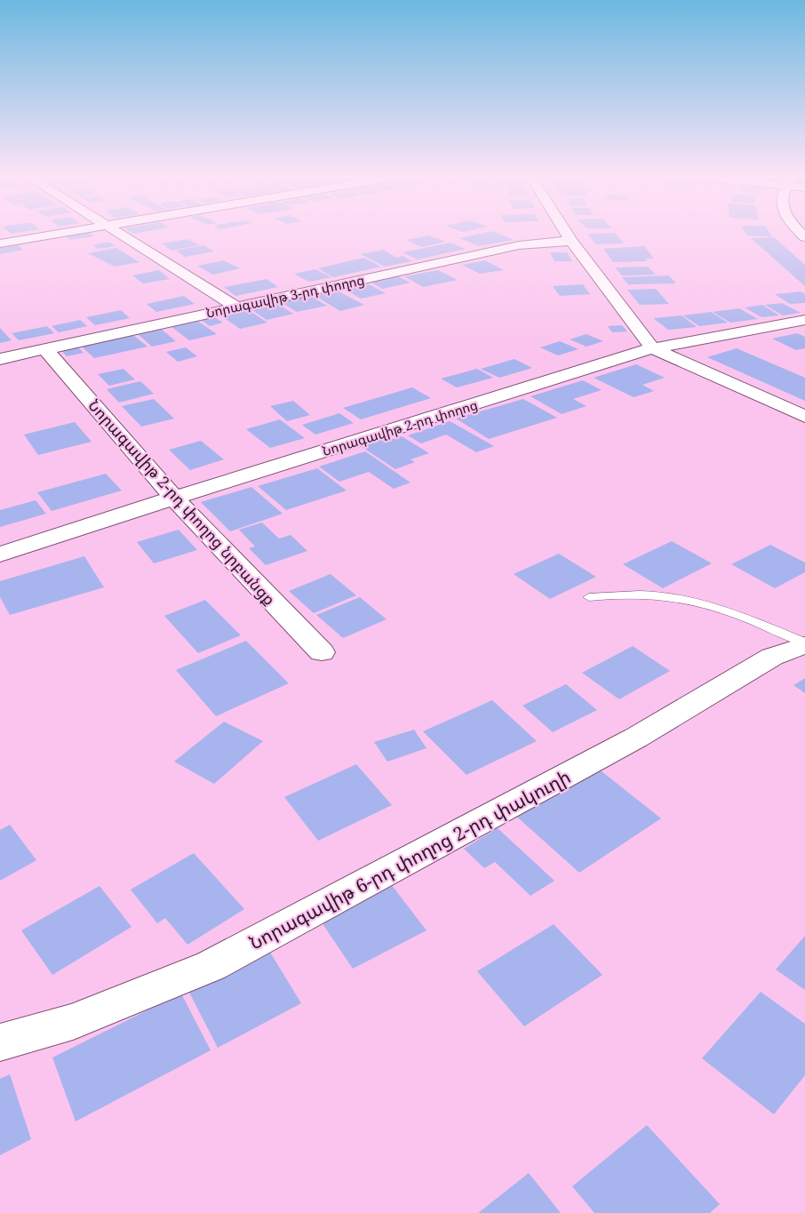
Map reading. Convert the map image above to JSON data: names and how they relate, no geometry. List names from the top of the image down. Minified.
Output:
{"streets":{"street":["Նորագավիթ 3-րդ փողոց","Նորագավիթ 2-րդ փողոց","Նորագավիթ 2-րդ փողոց նրբանցք","Նորագավիթ 6-րդ փողոց 2-րդ փակուղի"]},"crossings":[["Նորագավիթ 3-րդ փողոց","Նորագավիթ 2-րդ փողոց նրբանցք"],["Նորագավիթ 2-րդ փողոց","Նորագավիթ 2-րդ փողոց նրբանցք"]]}
